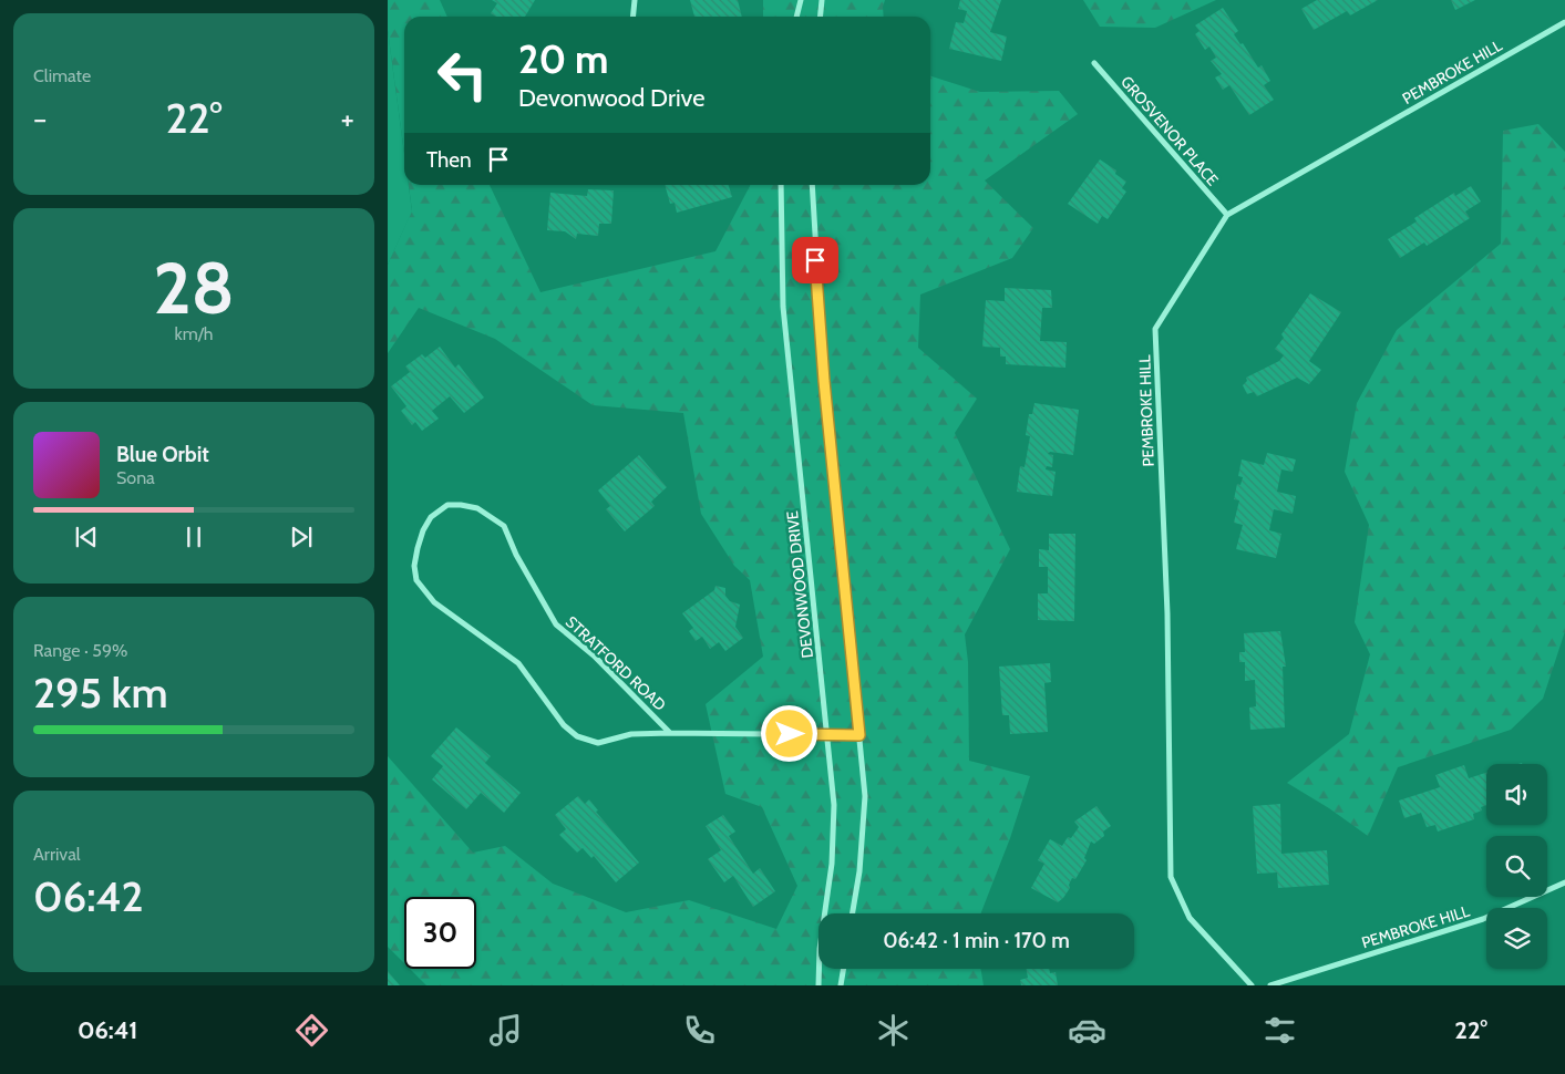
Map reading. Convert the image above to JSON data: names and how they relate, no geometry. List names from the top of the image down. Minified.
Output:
{"streets":{"street":["PEMBROKE HILL","GROSVENOR PLACE","DEVONWOOD DRIVE","STRATFORD ROAD"]},"crossings":[["PEMBROKE HILL","GROSVENOR PLACE"],["DEVONWOOD DRIVE","STRATFORD ROAD"]],"page":{"tile":["Climate",["28","km/h"],["Range · 59%","295 km"],["Arrival","06:42"]],"turn":["20 m","Devonwood Drive"],"heat":["−","22°","+"],"then":"Then","song":["Blue Orbit","Sona"],"limit":"30","trip":"06:42 · 1 min · 170 m","tabs":["06:41","22°"]}}
